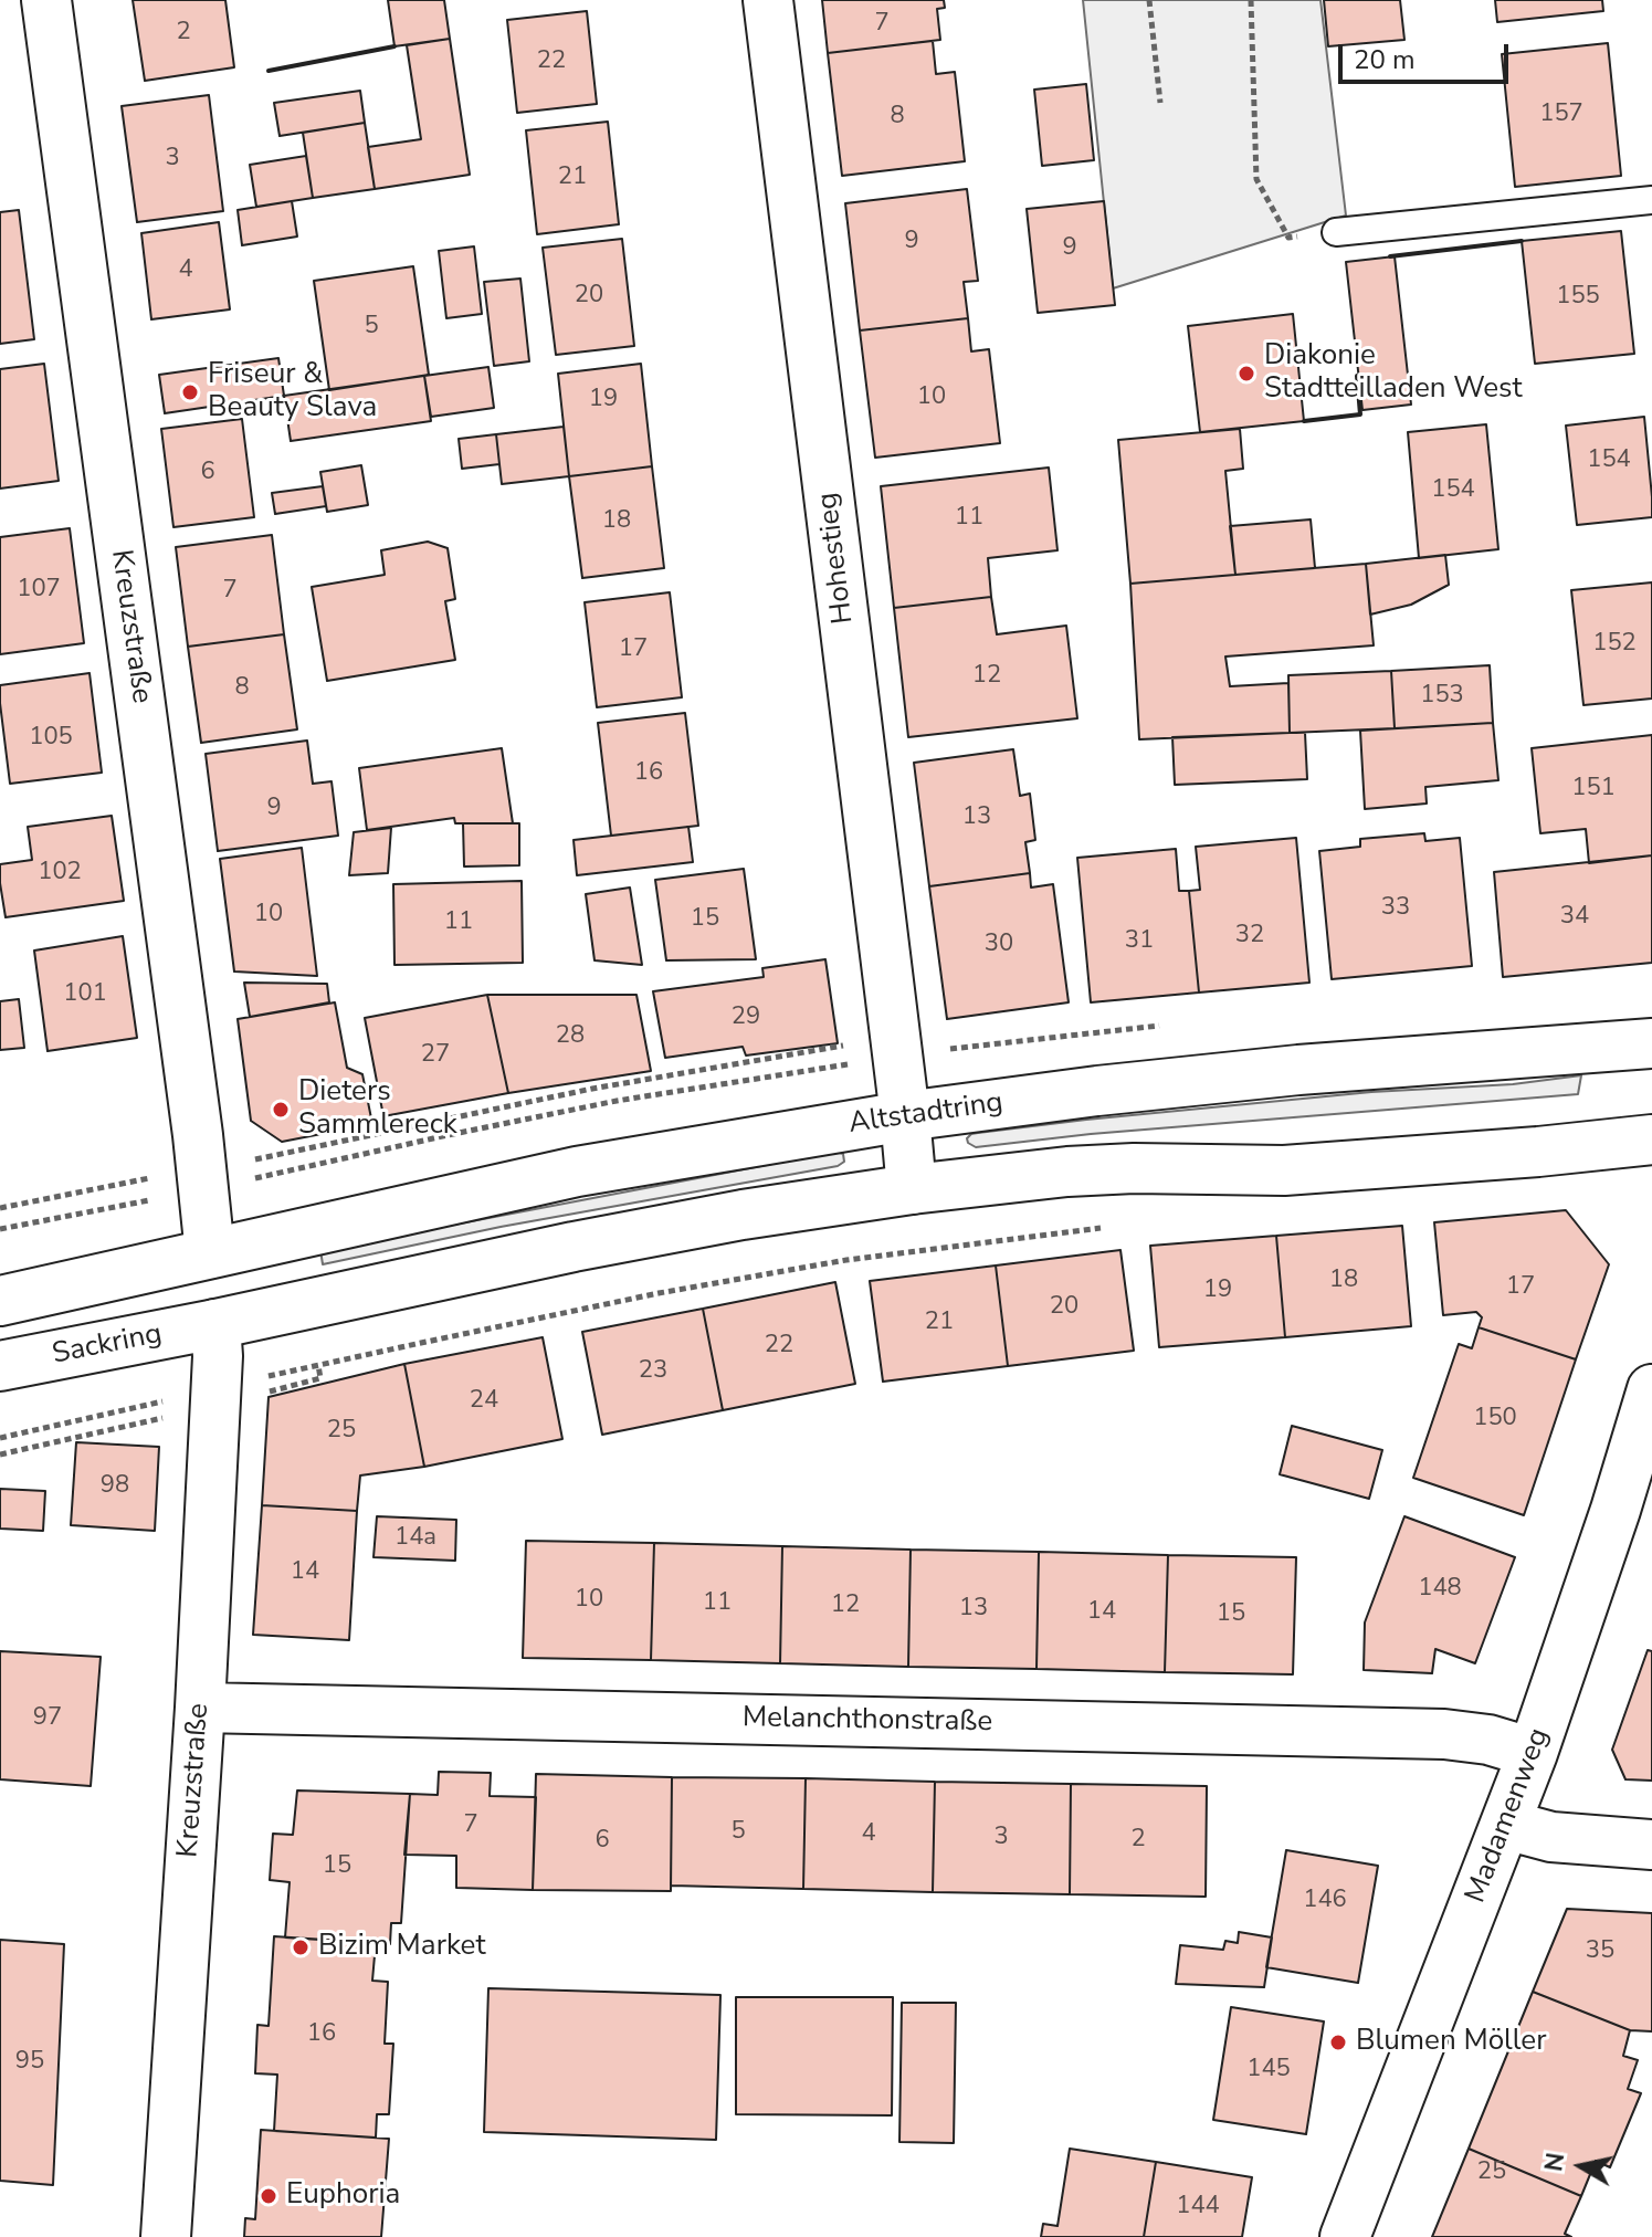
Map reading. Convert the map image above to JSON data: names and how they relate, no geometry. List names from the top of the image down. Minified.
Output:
{"streets":{"street":["Hohestieg","Kreuzstraße","Altstadtring","Sackring","Melanchthonstraße","Madamenweg"]},"crossings":[["Hohestieg","Altstadtring"],["Kreuzstraße","Altstadtring"],["Kreuzstraße","Sackring"],["Kreuzstraße","Melanchthonstraße"],["Melanchthonstraße","Madamenweg"]],"places":["Diakonie Stadtteilladen West","Friseur & Beauty Slava","Dieters Sammlereck","Bizim Market","Blumen Möller","Euphoria"],"house_numbers":["7","2","22","157","8","3","21","9","9","4","20","155","5","10","19","154","6","154","11","18","107","7","152","17","12","8","153","105","16","151","9","13","102","33","10","34","15","11","32","31","30","101","29","28","27","18","17","19","20","21","22","23","24","150","25","98","14a","14","148","10","11","12","13","14","15","97","7","5","4","3","2","6","15","146","35","16","95","145","25","144"],"scale_bar":"20 m","north":"left"}
